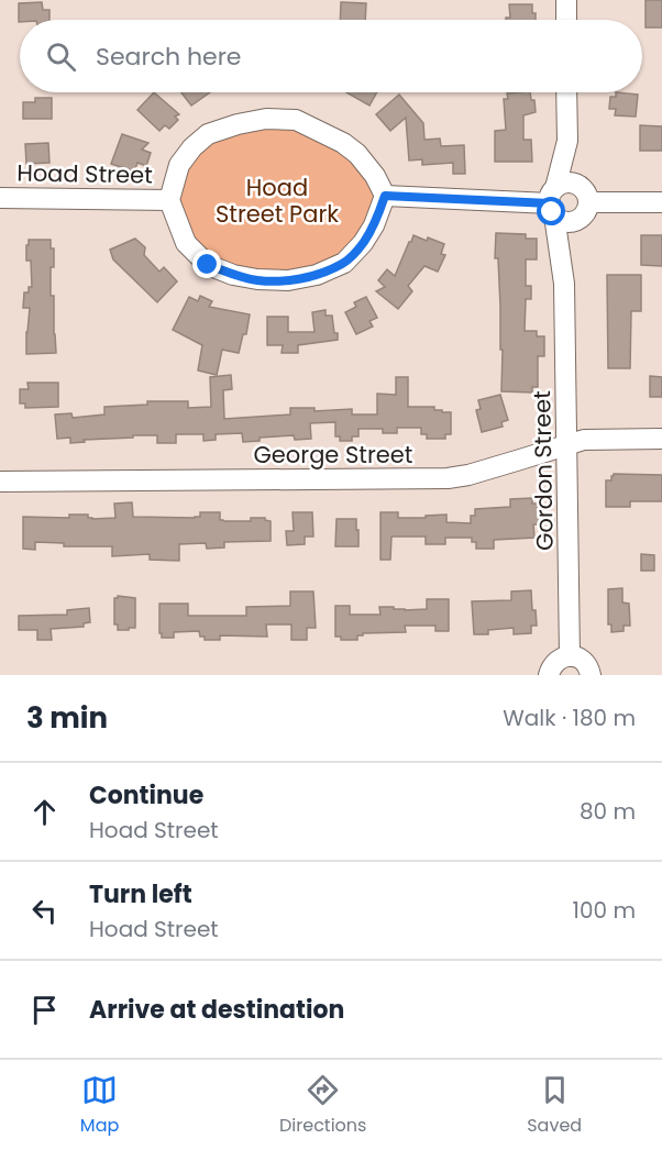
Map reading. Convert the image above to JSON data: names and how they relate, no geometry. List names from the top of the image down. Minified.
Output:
{"streets":{"street":["Hoad Street","George Street","Gordon Street"]},"crossings":[["George Street","Gordon Street"]],"parks":["Hoad Street Park"],"page":{"search":"Search here","heading":["3 min","Walk · 180 m"],"list":[["Continue","Hoad Street","80 m"],["Turn left","Hoad Street","100 m"],"Arrive at destination"],"nav":["Map","Directions","Saved"]}}
